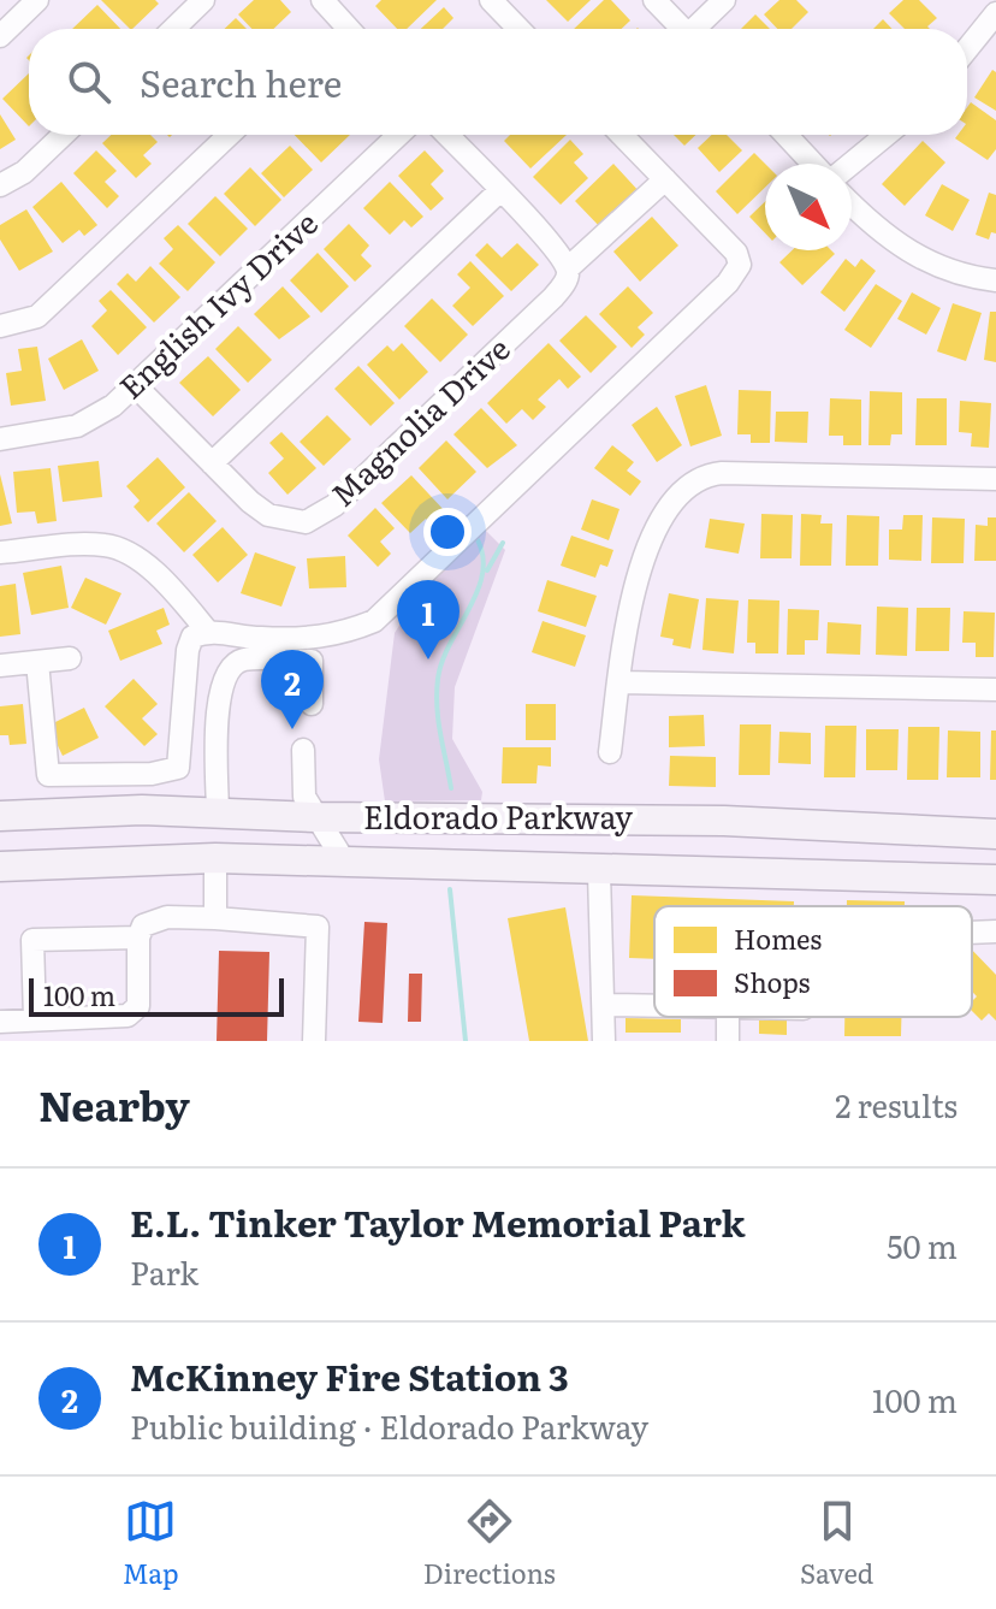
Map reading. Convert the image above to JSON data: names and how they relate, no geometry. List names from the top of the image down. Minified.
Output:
{"streets":{"main road":["Eldorado Parkway"],"street":["English Ivy Drive","Magnolia Drive"]},"crossings":[["English Ivy Drive","Magnolia Drive"]],"legend":["Homes","Shops"],"scale_bar":"100 m","north":"bottom right","page":{"search":"Search here","pins":["1","2"],"scale":"100 m","heading":["Nearby","2 results"],"list":[{"mark":"1","name":"E.L. Tinker Taylor Memorial Park","note":"Park","value":"50 m"},{"mark":"2","name":"McKinney Fire Station 3","note":"Public building · Eldorado Parkway","value":"100 m"}],"nav":["Map","Directions","Saved"]}}
